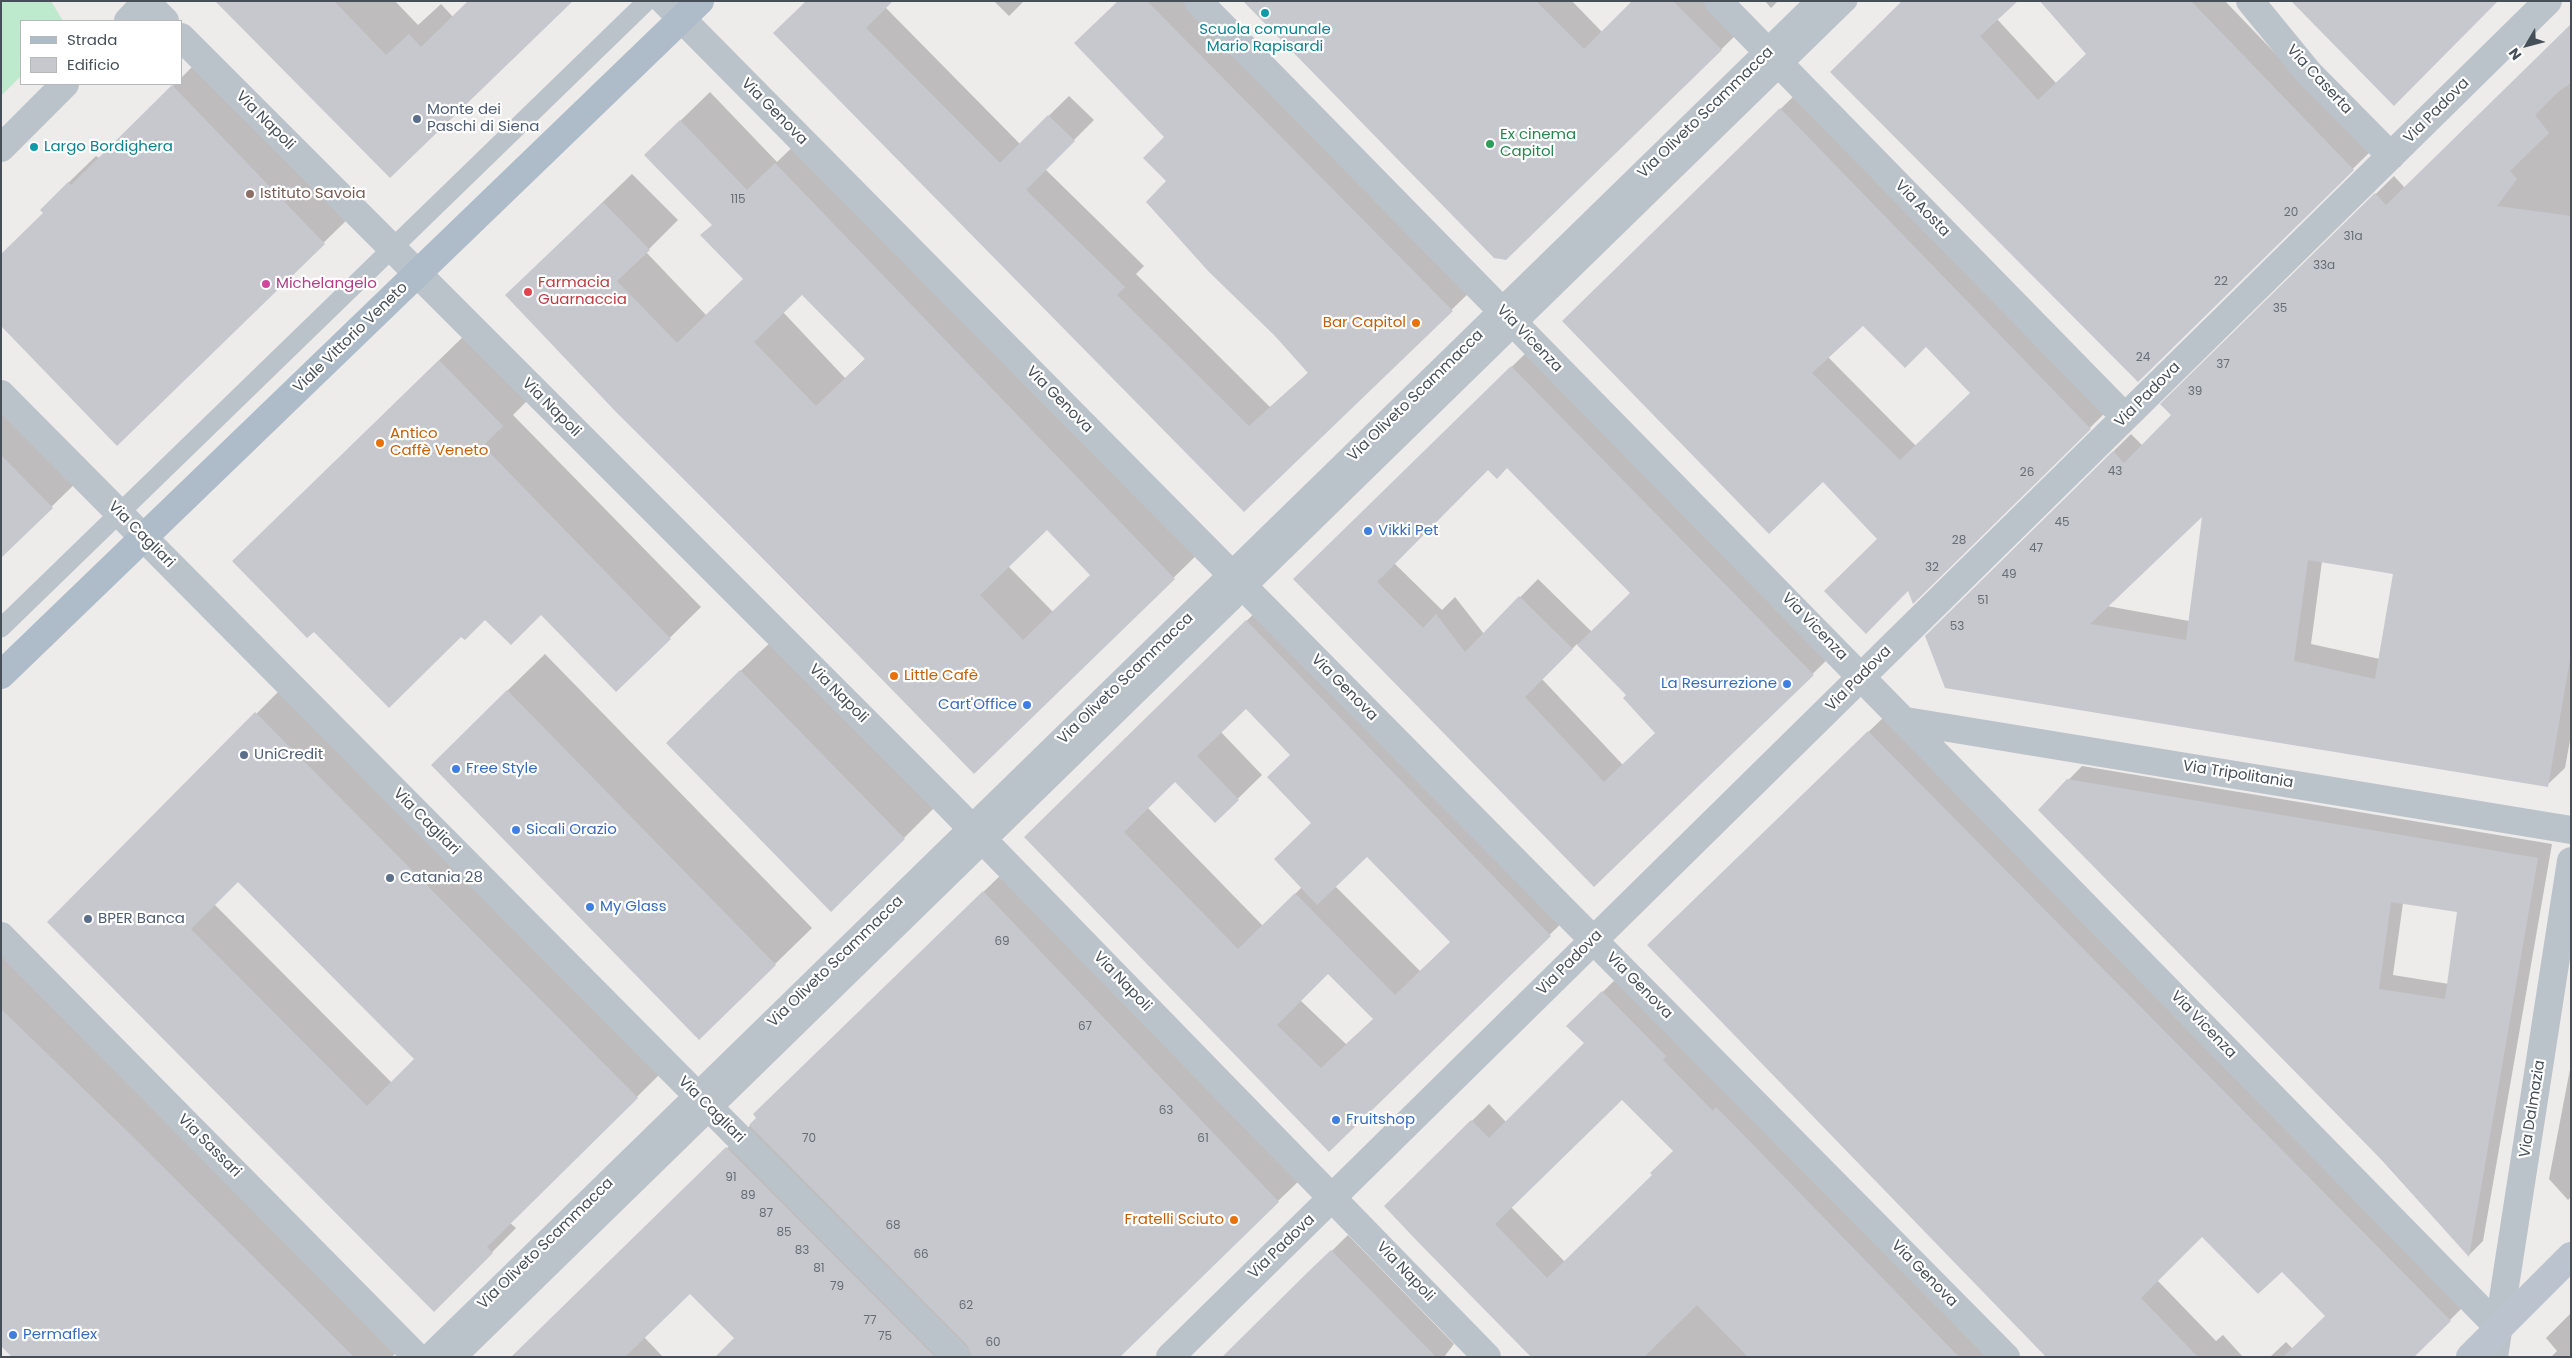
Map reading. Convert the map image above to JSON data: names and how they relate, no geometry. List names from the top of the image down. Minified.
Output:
{"streets":{"main road":["Viale Vittorio Veneto"],"street":["Via Caserta","Via Padova","Via Genova","Via Oliveto Scammacca","Via Napoli","Via Aosta","Via Vicenza","Via Cagliari","Via Tripolitania","Via Dalmazia","Via Sassari"]},"crossings":[["Via Caserta","Via Padova"],["Via Padova","Via Genova"],["Via Padova","Via Napoli"],["Via Padova","Via Aosta"],["Via Padova","Via Vicenza"],["Via Genova","Via Oliveto Scammacca"],["Via Genova","Viale Vittorio Veneto"],["Via Oliveto Scammacca","Via Napoli"],["Via Oliveto Scammacca","Via Aosta"],["Via Oliveto Scammacca","Via Vicenza"],["Via Oliveto Scammacca","Via Cagliari"],["Via Napoli","Viale Vittorio Veneto"],["Viale Vittorio Veneto","Via Cagliari"],["Via Vicenza","Via Tripolitania"],["Via Vicenza","Via Dalmazia"]],"places":["Scuola comunale Mario Rapisardi","Monte dei Paschi di Siena","Ex cinema Capitol","Largo Bordighera","Istituto Savoia","Michelangelo","Farmacia Guarnaccia","Bar Capitol","Antico Caffè Veneto","Vikki Pet","Little Cafè","La Resurrezione","Cart'Office","UniCredit","Free Style","Sicali Orazio","Catania 28","My Glass","BPER Banca","Fruitshop","Fratelli Sciuto","Permaflex"],"house_numbers":["115","20","31a","33a","22","35","24","37","39","43","26","45","28","47","32","49","51","53","69","67","63","70","61","91","89","87","68","85","83","66","81","79","62","77","75","60"],"legend":["Strada","Edificio"],"north":"bottom left"}
